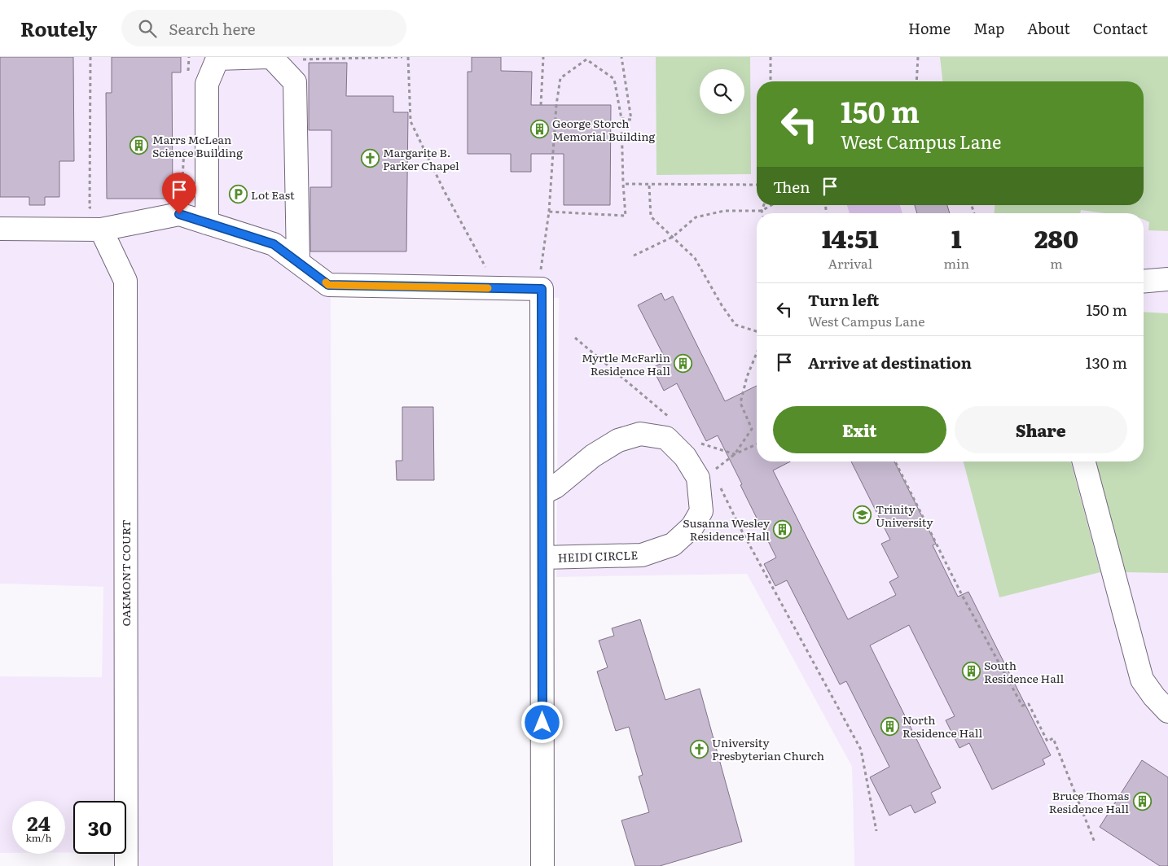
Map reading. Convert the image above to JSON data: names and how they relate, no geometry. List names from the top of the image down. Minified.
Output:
{"streets":{"street":["HEIDI CIRCLE","OAKMONT COURT"]},"places":{"building":["George Storch Memorial Building","Marrs McLean Science Building","Myrtle McFarlin Residence Hall","Susanna Wesley Residence Hall","South Residence Hall","North Residence Hall","Bruce Thomas Residence Hall"],"church":["Margarite B. Parker Chapel","University Presbyterian Church"],"parking":["Lot East"],"school or university":["Trinity University"]},"page":{"header":"Routely","search":"Search here","nav":["Home","Map","About","Contact"],"turn":["150 m","West Campus Lane"],"then":"Then","eta":["14:51","Arrival","1","min","280","m"],"list":[{"name":"Turn left","note":"West Campus Lane","value":"150 m"},{"name":"Arrive at destination","value":"130 m"}],"buttons":["Exit","Share"],"speed":"24 km/h","limit":"30"}}
